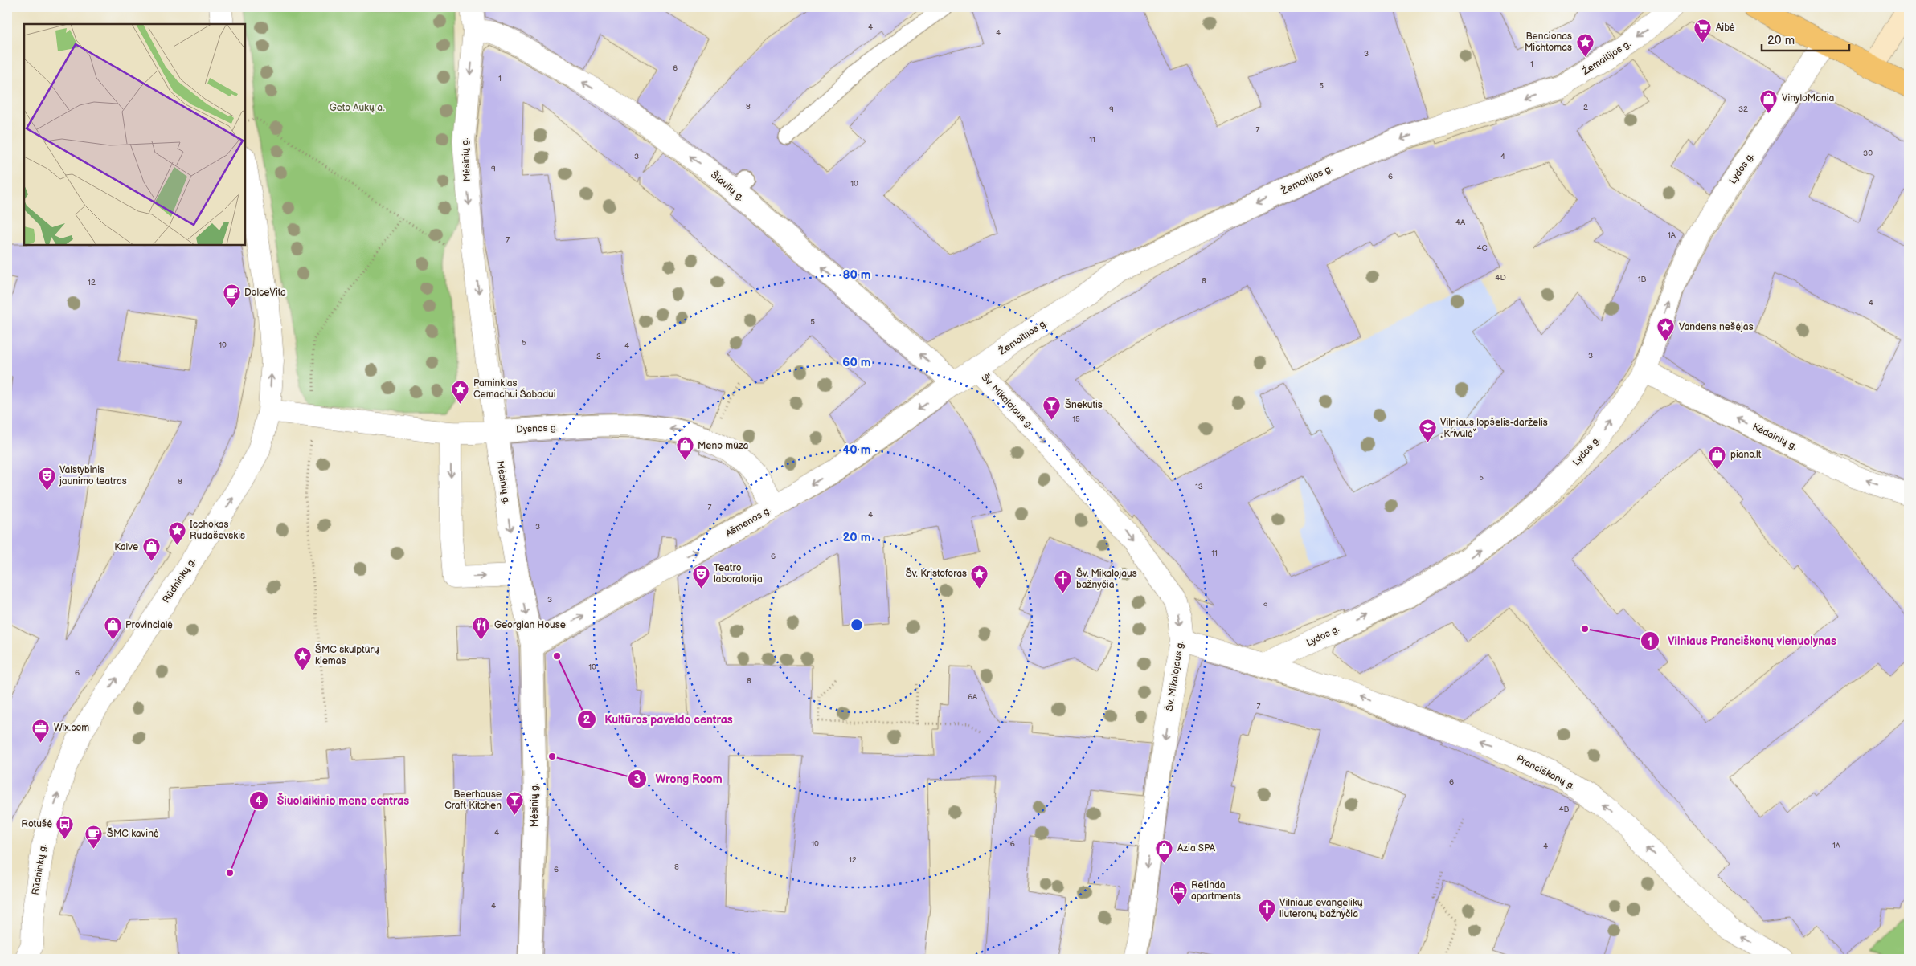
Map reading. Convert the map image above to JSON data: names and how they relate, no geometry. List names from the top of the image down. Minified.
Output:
{"streets":{"street":["Žemaitijos g.","Mėsinių g.","Lydos g.","Šiaulių g.","Šv. Mikalojaus g.","Dysnos g.","Kėdainių g.","Ašmenos g.","Rūdninkų g.","Pranciškonų g."]},"crossings":[["Žemaitijos g.","Šiaulių g."],["Žemaitijos g.","Šv. Mikalojaus g."],["Žemaitijos g.","Ašmenos g."],["Mėsinių g.","Šiaulių g."],["Mėsinių g.","Dysnos g."],["Mėsinių g.","Ašmenos g."],["Lydos g.","Kėdainių g."],["Lydos g.","Pranciškonų g."],["Šiaulių g.","Ašmenos g."],["Dysnos g.","Ašmenos g."],["Dysnos g.","Rūdninkų g."]],"one_way":["Žemaitijos g.","Mėsinių g.","Lydos g.","Šiaulių g.","Šv. Mikalojaus g.","Dysnos g.","Kėdainių g.","Rūdninkų g.","Pranciškonų g."],"parks":["Geto Aukų a."],"places":{"supermarket":["Aibė"],"place":["Bencionas Michtomas","Vandens nešėjas","Paminklas Cemachui Šabadui","Icchokas Rudaševskis","Šv. Kristoforas","ŠMC skulptūrų kiemas"],"shop":["VinyloMania","Meno mūza","piano.lt","Kalve","Provincialė","Azia SPA"],"cafe":["DolceVita","ŠMC kavinė"],"bar":["Šnekutis","Beerhouse Craft Kitchen"],"school or university":["Vilniaus lopšelis-darželis „Krivūlė“"],"theatre":["Valstybinis jaunimo teatras","Teatro laboratorija"],"church":["Šv. Mikalojaus bažnyčia","Vilniaus evangelikų liuteronų bažnyčia"],"other":["Vilniaus Pranciškonų vienuolynas","Kultūros paveldo centras","Wrong Room","Šiuolaikinio meno centras"],"restaurant":["Georgian House"],"office":["Wix.com"],"bus stop":["Rotušė"],"hotel":["Retinda apartments"]},"house_numbers":["4","4","3","1","6","1","5","8","2","9","32","7","11","30","3","4","9","6","10","4A","1A","7","4C","4D","1B","8","12","4","5","5","10","4","3","2","15","5","8","13","7","4","3","11","6","3","9","10","6","8","6A","7","6","4B","4","10","16","1A","4","12","8","6","4"],"scale_bar":"20 m","rings":["80 m","60 m","40 m","20 m"]}
